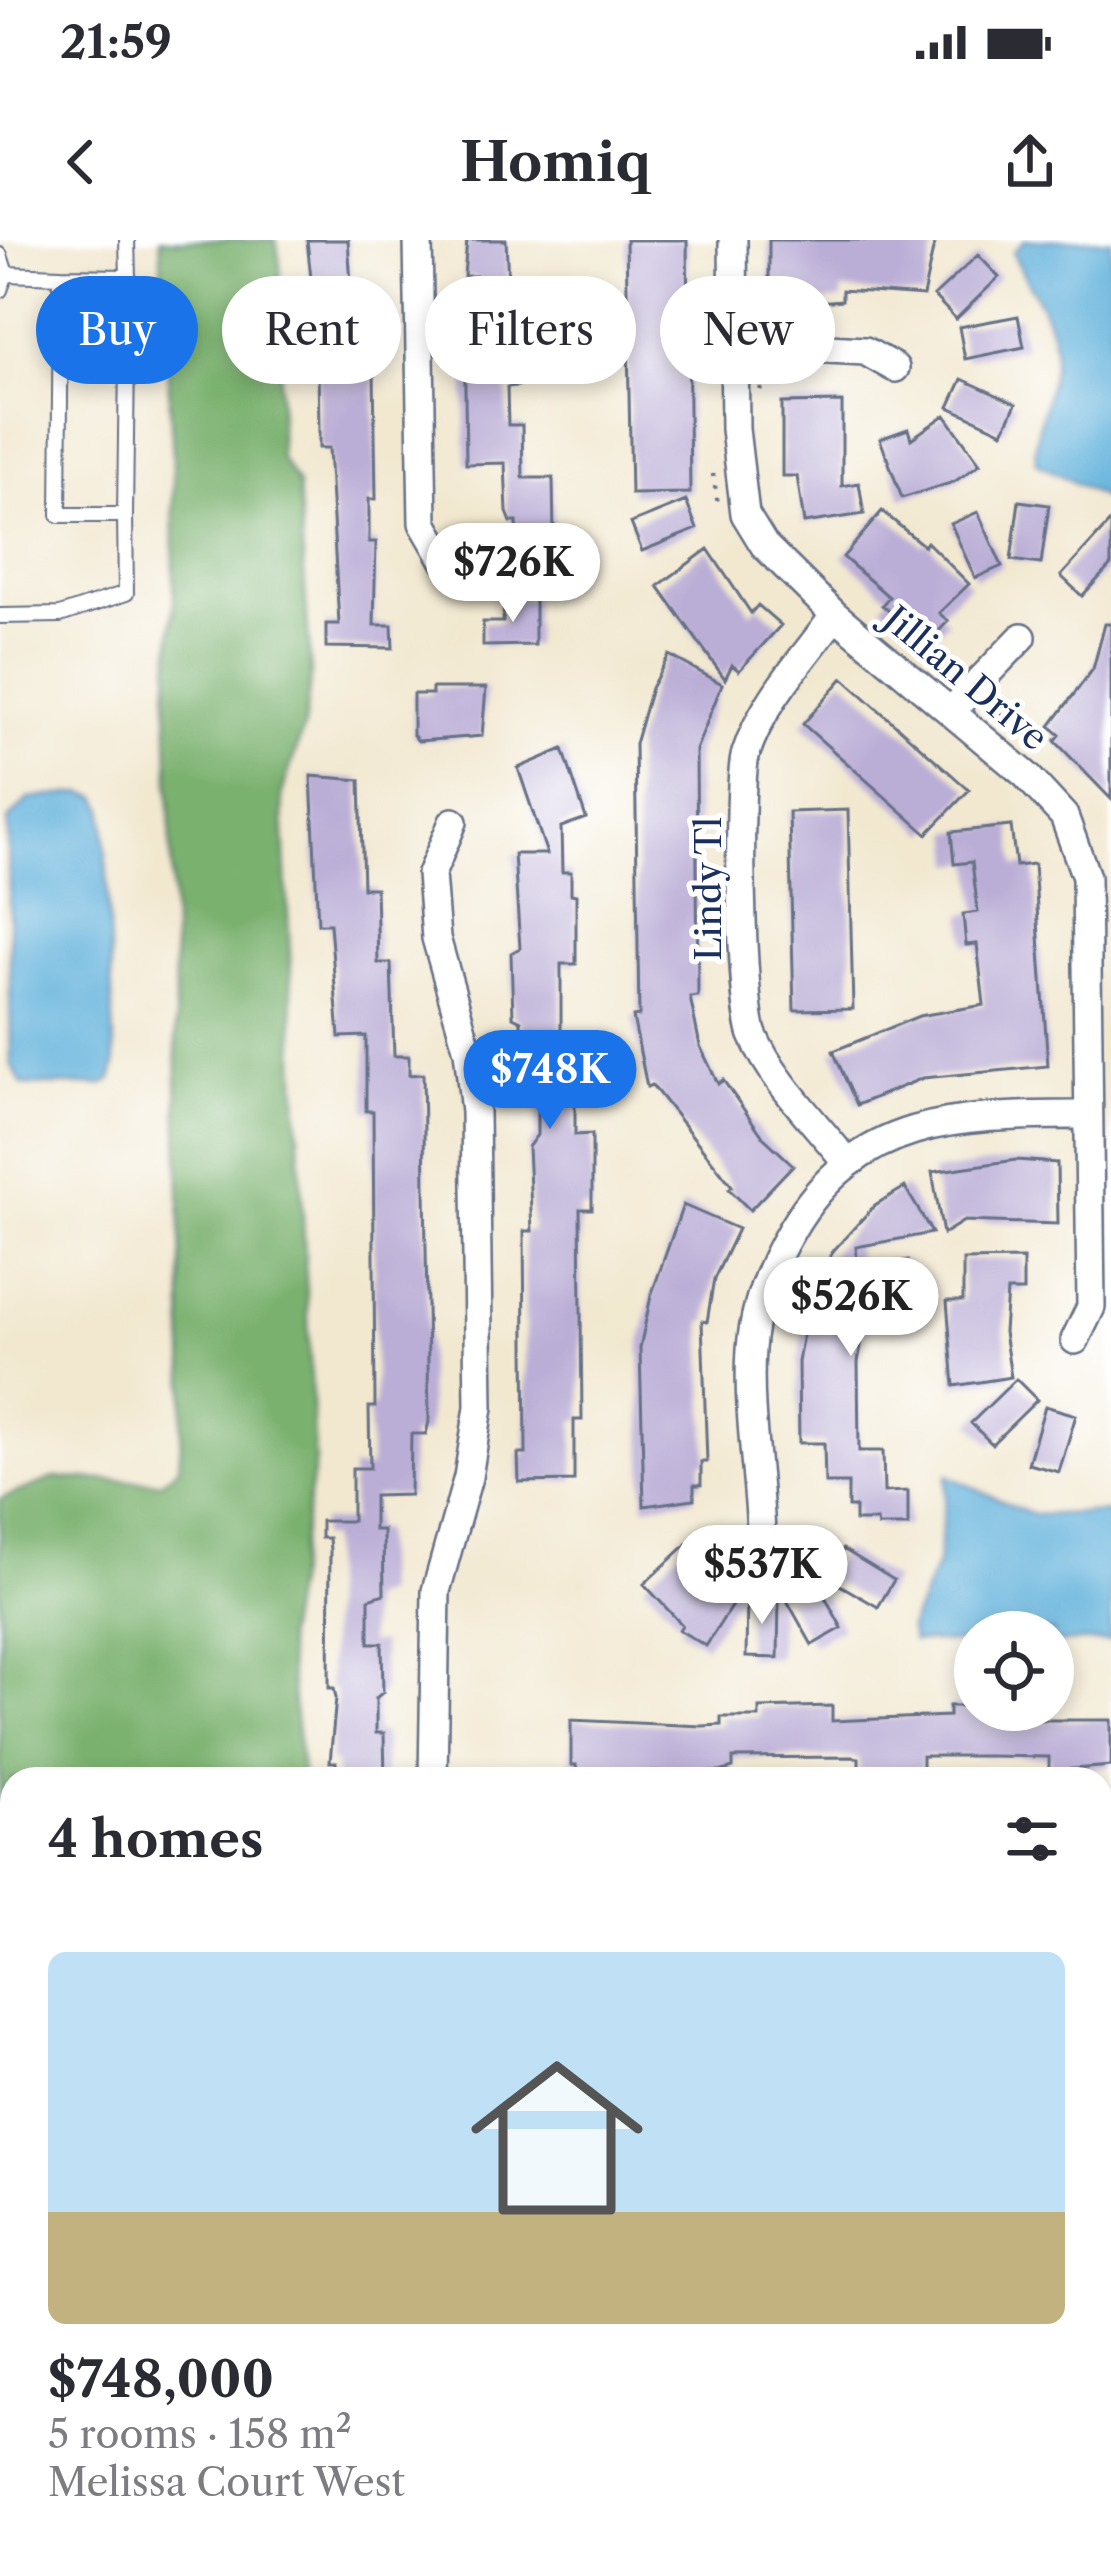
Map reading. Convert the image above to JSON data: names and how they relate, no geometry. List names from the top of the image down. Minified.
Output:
{"streets":{"street":["Jillian Drive","Lindy Tl"]},"crossings":[["Jillian Drive","Lindy Tl"]],"page":{"status":"21:59","header":"Homiq","chip":["Buy","Rent","Filters","New"],"price":["$726K","$748K","$526K","$537K"],"heading":"4 homes","list":[{"name":"$748,000","note":"5 rooms · 158 m² · Melissa Court West"}]}}
